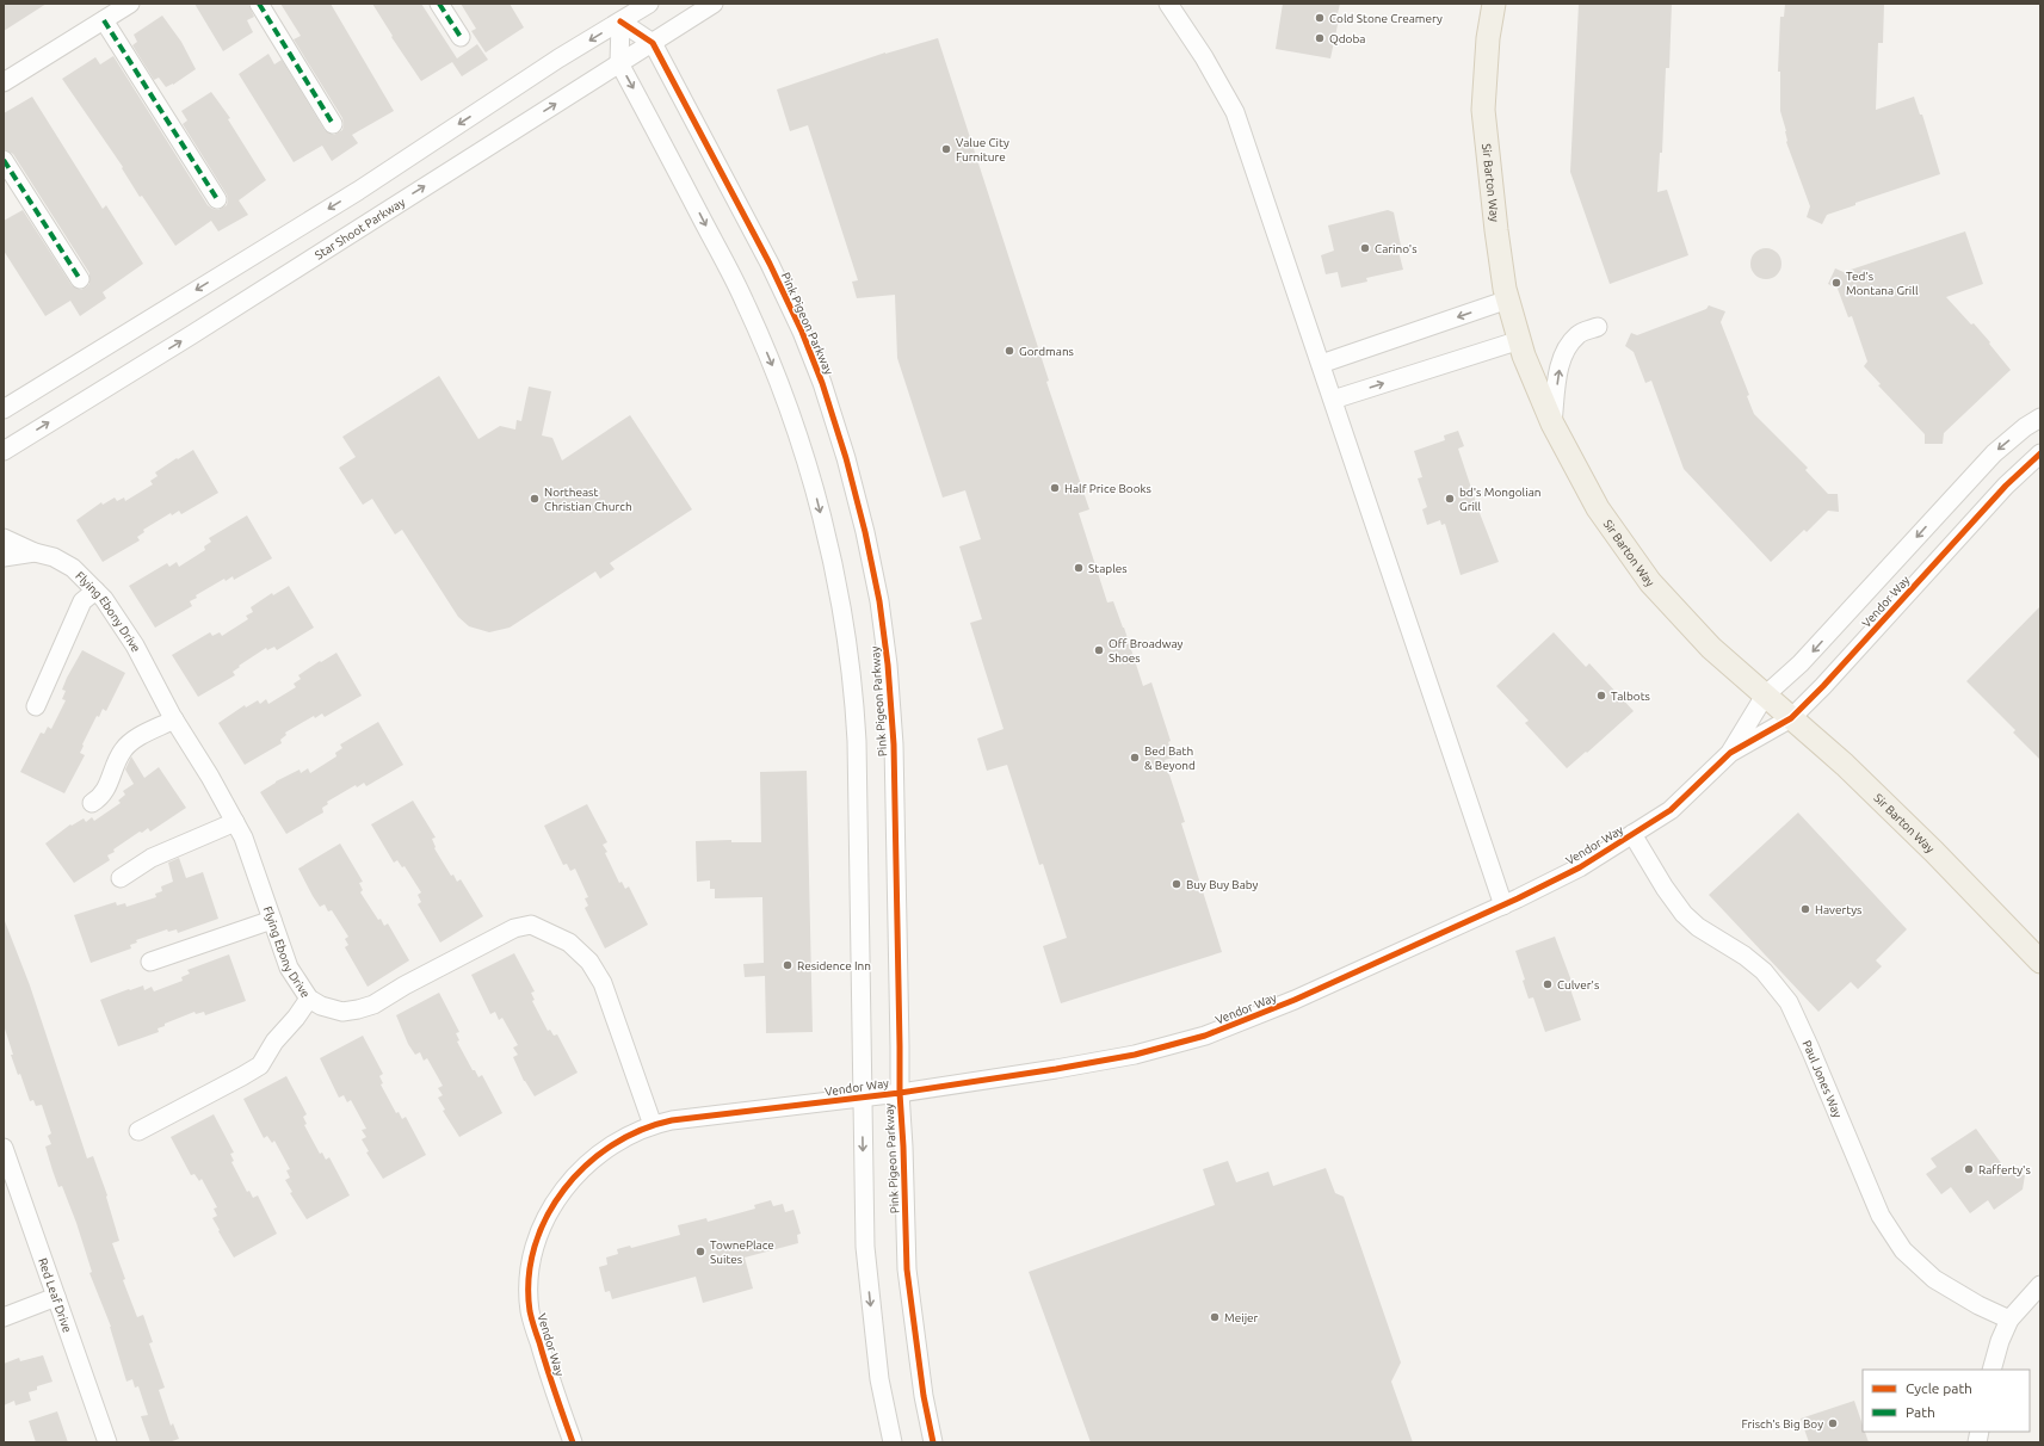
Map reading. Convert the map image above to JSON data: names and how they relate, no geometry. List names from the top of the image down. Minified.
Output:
{"streets":{"main road":["Sir Barton Way"],"street":["Star Shoot Parkway","Pink Pigeon Parkway","Vendor Way","Flying Ebony Drive","Paul Jones Way","Red Leaf Drive"]},"crossings":[["Sir Barton Way","Vendor Way"],["Star Shoot Parkway","Pink Pigeon Parkway"],["Pink Pigeon Parkway","Vendor Way"],["Vendor Way","Flying Ebony Drive"],["Vendor Way","Paul Jones Way"]],"places":["Cold Stone Creamery","Qdoba","Value City Furniture","Carino's","Ted's Montana Grill","Gordmans","Half Price Books","Northeast Christian Church","bd's Mongolian Grill","Staples","Off Broadway Shoes","Talbots","Bed Bath & Beyond","Buy Buy Baby","Havertys","Residence Inn","Culver's","Rafferty's","TownePlace Suites","Meijer","Frisch's Big Boy"],"legend":["Cycle path","Path"]}
